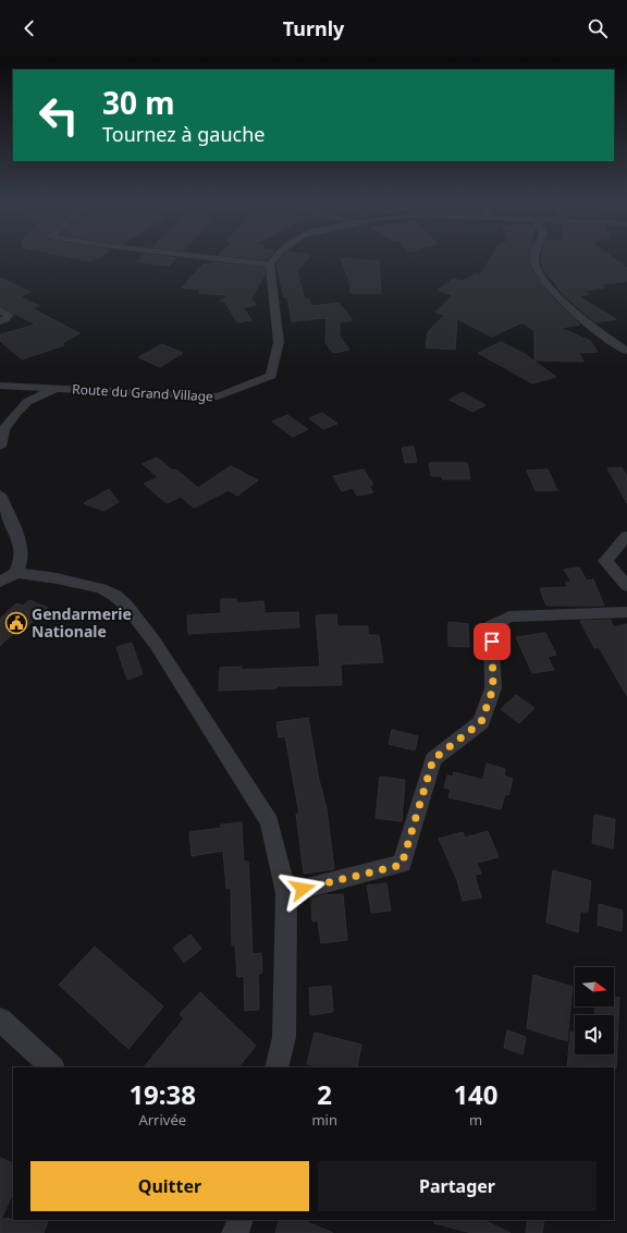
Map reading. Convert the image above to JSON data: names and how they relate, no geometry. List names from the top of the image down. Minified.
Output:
{"streets":{"street":["Route du Grand Village"]},"places":{"public building":["Gendarmerie Nationale"]},"north":"right","page":{"header":"Turnly","turn":["30 m","Tournez à gauche"],"eta":["19:38","Arrivée","2","min","140","m"],"buttons":["Quitter","Partager"]}}
